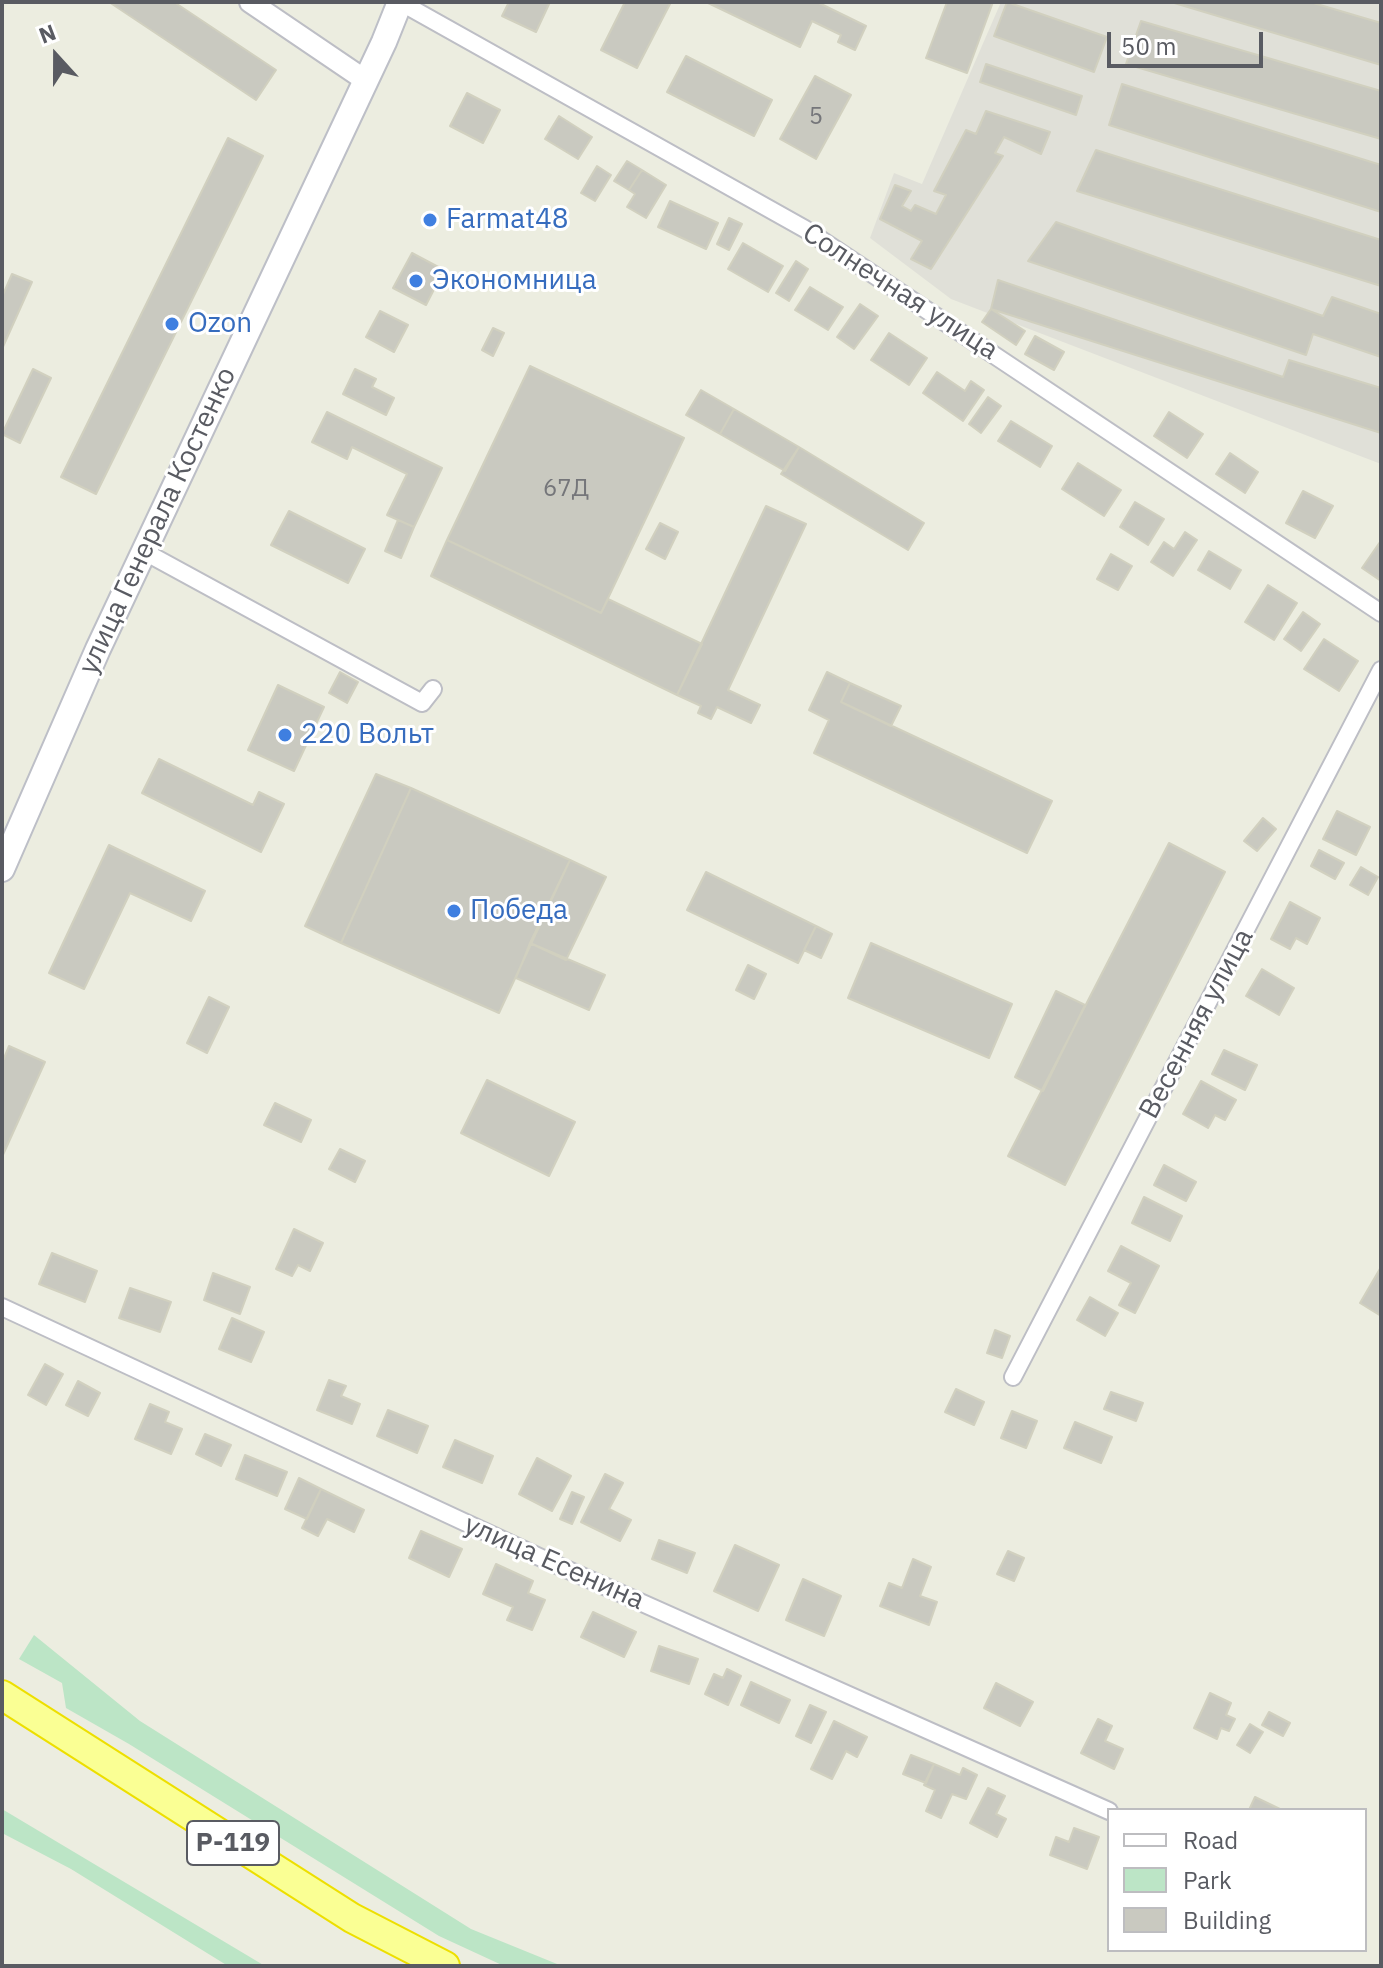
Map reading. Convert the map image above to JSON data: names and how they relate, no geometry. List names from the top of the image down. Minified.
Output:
{"streets":{"highway":["Р-119"],"main road":["улица Генерала Костенко"],"street":["Солнечная улица","Весенняя улица","улица Есенина"]},"crossings":[["Солнечная улица","улица Генерала Костенко"]],"places":["Farmat48","Экономница","Ozon","220 Вольт","Победа"],"house_numbers":["5","67Д"],"legend":["Road","Park","Building"],"scale_bar":"50 m","north":"top"}
